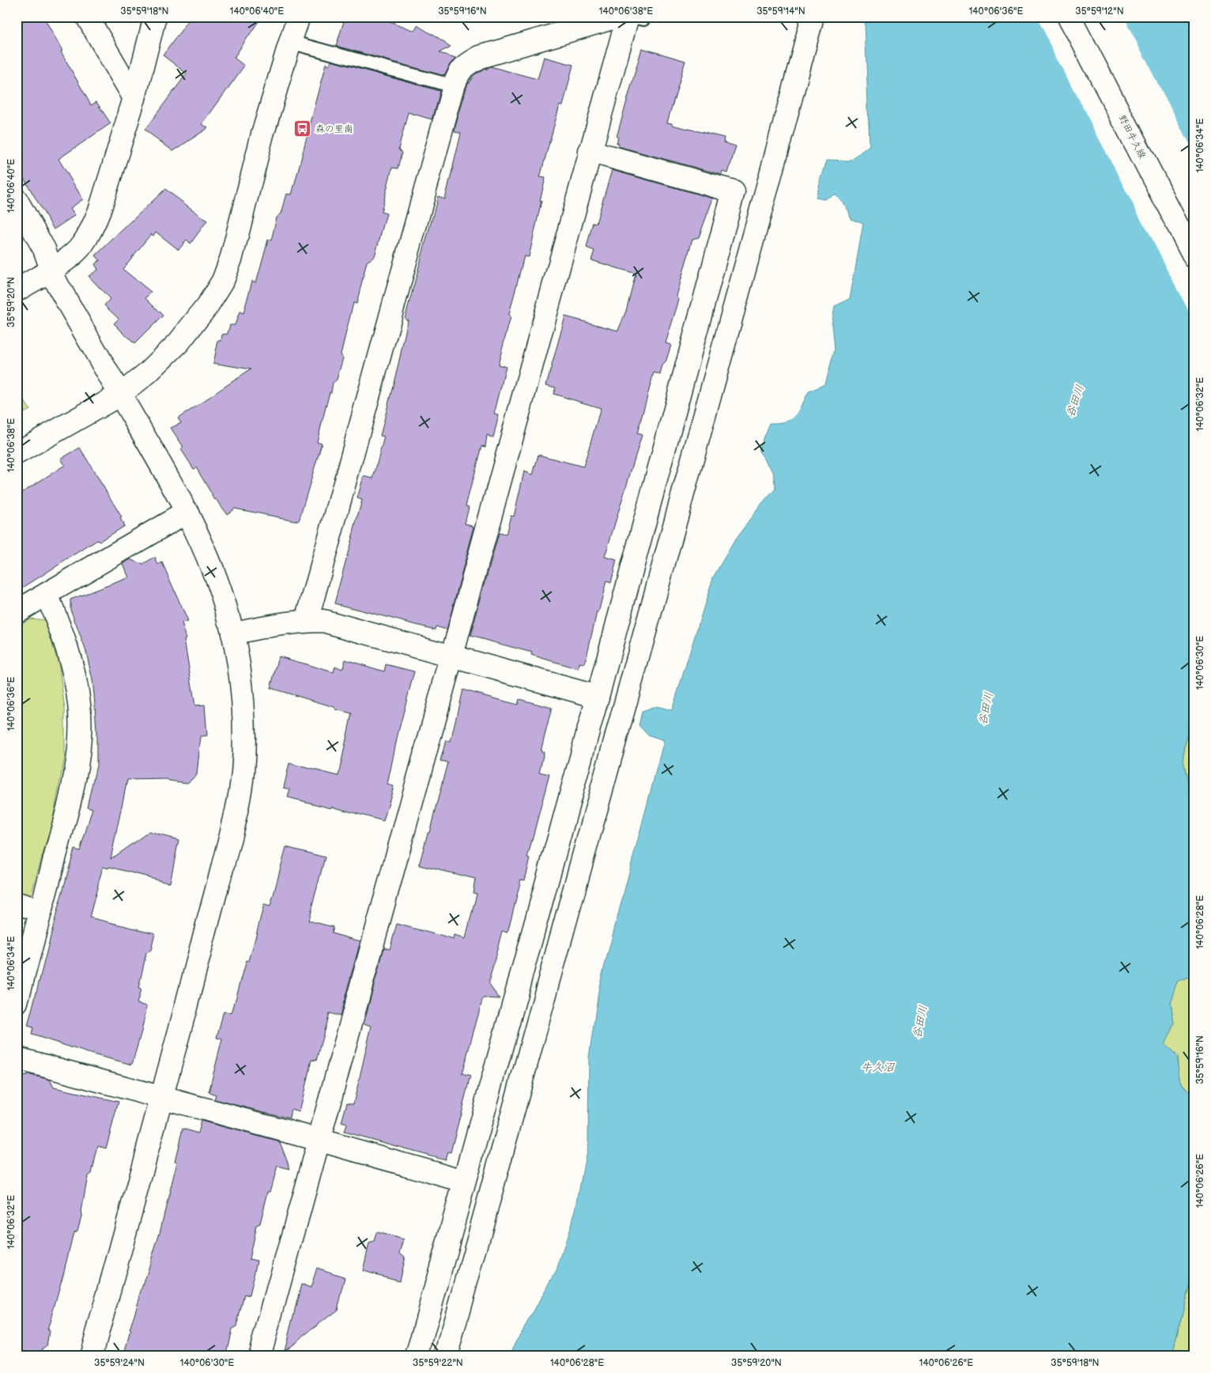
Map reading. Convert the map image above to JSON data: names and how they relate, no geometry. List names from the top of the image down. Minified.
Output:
{"streets":{"street":["野田牛久線"]},"water":["谷田川","牛久沼"],"places":{"bus stop":["森の里南"]},"coordinates":["35°59'18\"N","140°06'40\"E","35°59'16\"N","140°06'38\"E","35°59'14\"N","140°06'36\"E","35°59'12\"N","140°06'34\"E","35°59'20\"N","140°06'32\"E","140°06'30\"E","140°06'28\"E","140°06'26\"E","35°59'24\"N","35°59'22\"N"]}
